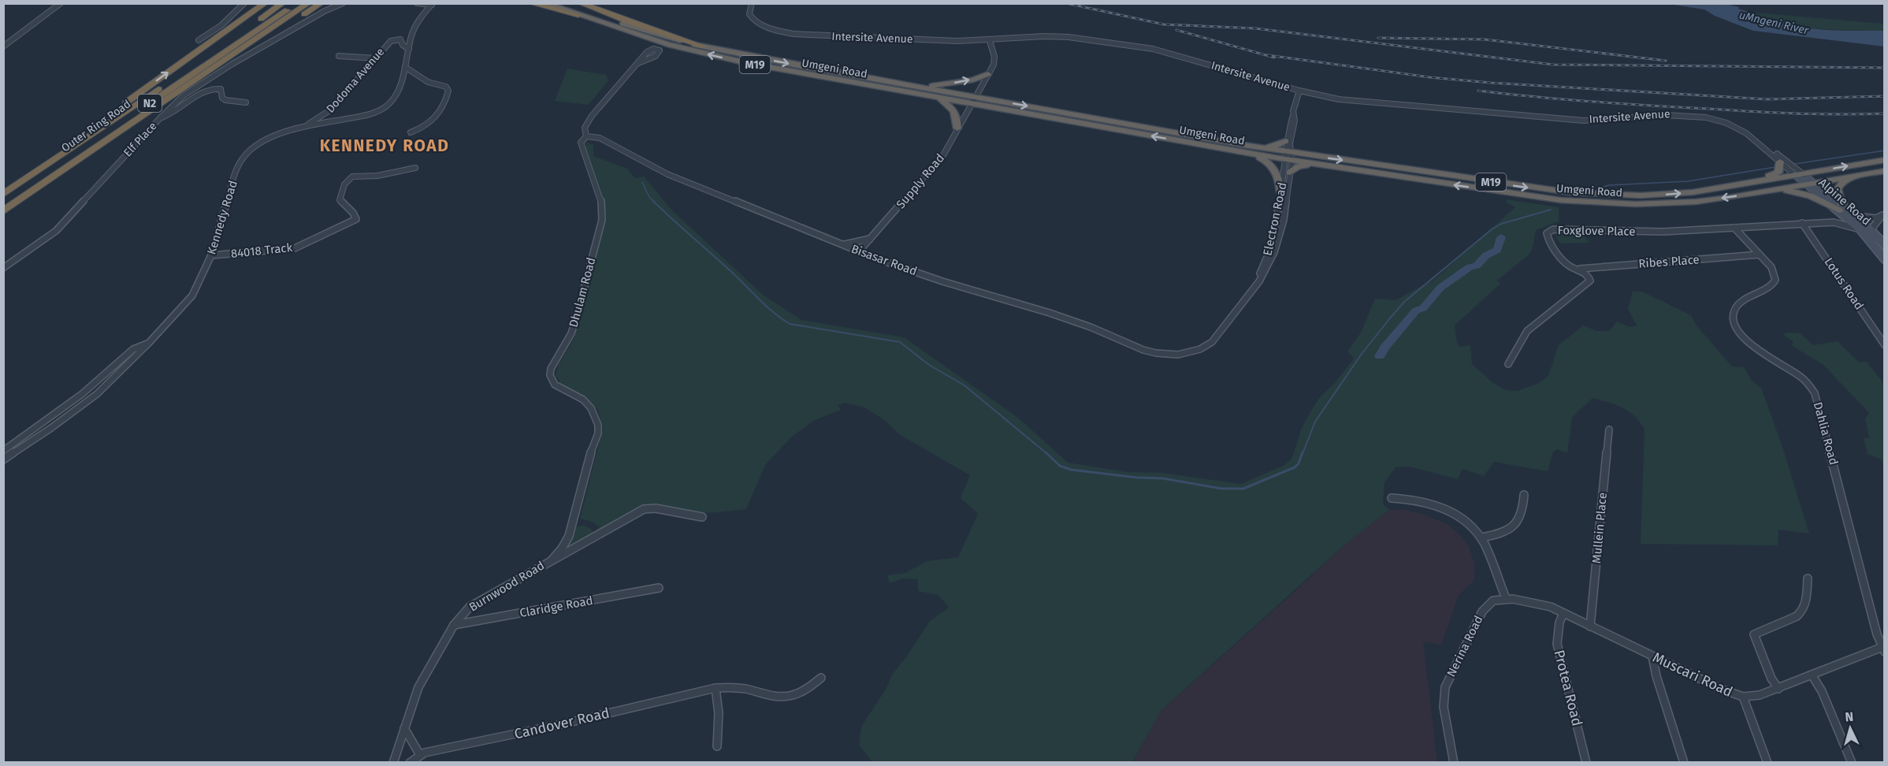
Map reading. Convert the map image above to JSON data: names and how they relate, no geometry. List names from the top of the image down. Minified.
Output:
{"streets":{"highway":["M19","Umgeni Road","N2","Outer Ring Road"],"main road":["Alpine Road"],"street":["Intersite Avenue","Dodoma Avenue","Elf Place","Supply Road","Kennedy Road","Electron Road","Foxglove Place","84018 Track","Bisasar Road","Ribes Place","Lotus Road","Dhulam Road","Dahlia Road","Mullein Place","Burnwood Road","Claridge Road","Nerina Road","Muscari Road","Protea Road","Candover Road"]},"crossings":[["Intersite Avenue","Umgeni Road"],["Intersite Avenue","Supply Road"],["Intersite Avenue","Alpine Road"],["Umgeni Road","Supply Road"],["Umgeni Road","Alpine Road"],["Umgeni Road","Electron Road"],["Dodoma Avenue","Kennedy Road"],["Supply Road","Bisasar Road"],["Alpine Road","Foxglove Place"],["Kennedy Road","84018 Track"],["Electron Road","Bisasar Road"],["Foxglove Place","Ribes Place"],["Foxglove Place","Lotus Road"],["Foxglove Place","Dahlia Road"],["Bisasar Road","Dhulam Road"],["Ribes Place","Dahlia Road"],["Dhulam Road","Burnwood Road"],["Dahlia Road","Muscari Road"],["Mullein Place","Muscari Road"],["Burnwood Road","Claridge Road"],["Nerina Road","Muscari Road"],["Muscari Road","Protea Road"]],"districts":["KENNEDY ROAD"],"water":["uMngeni River"],"north":"top"}
